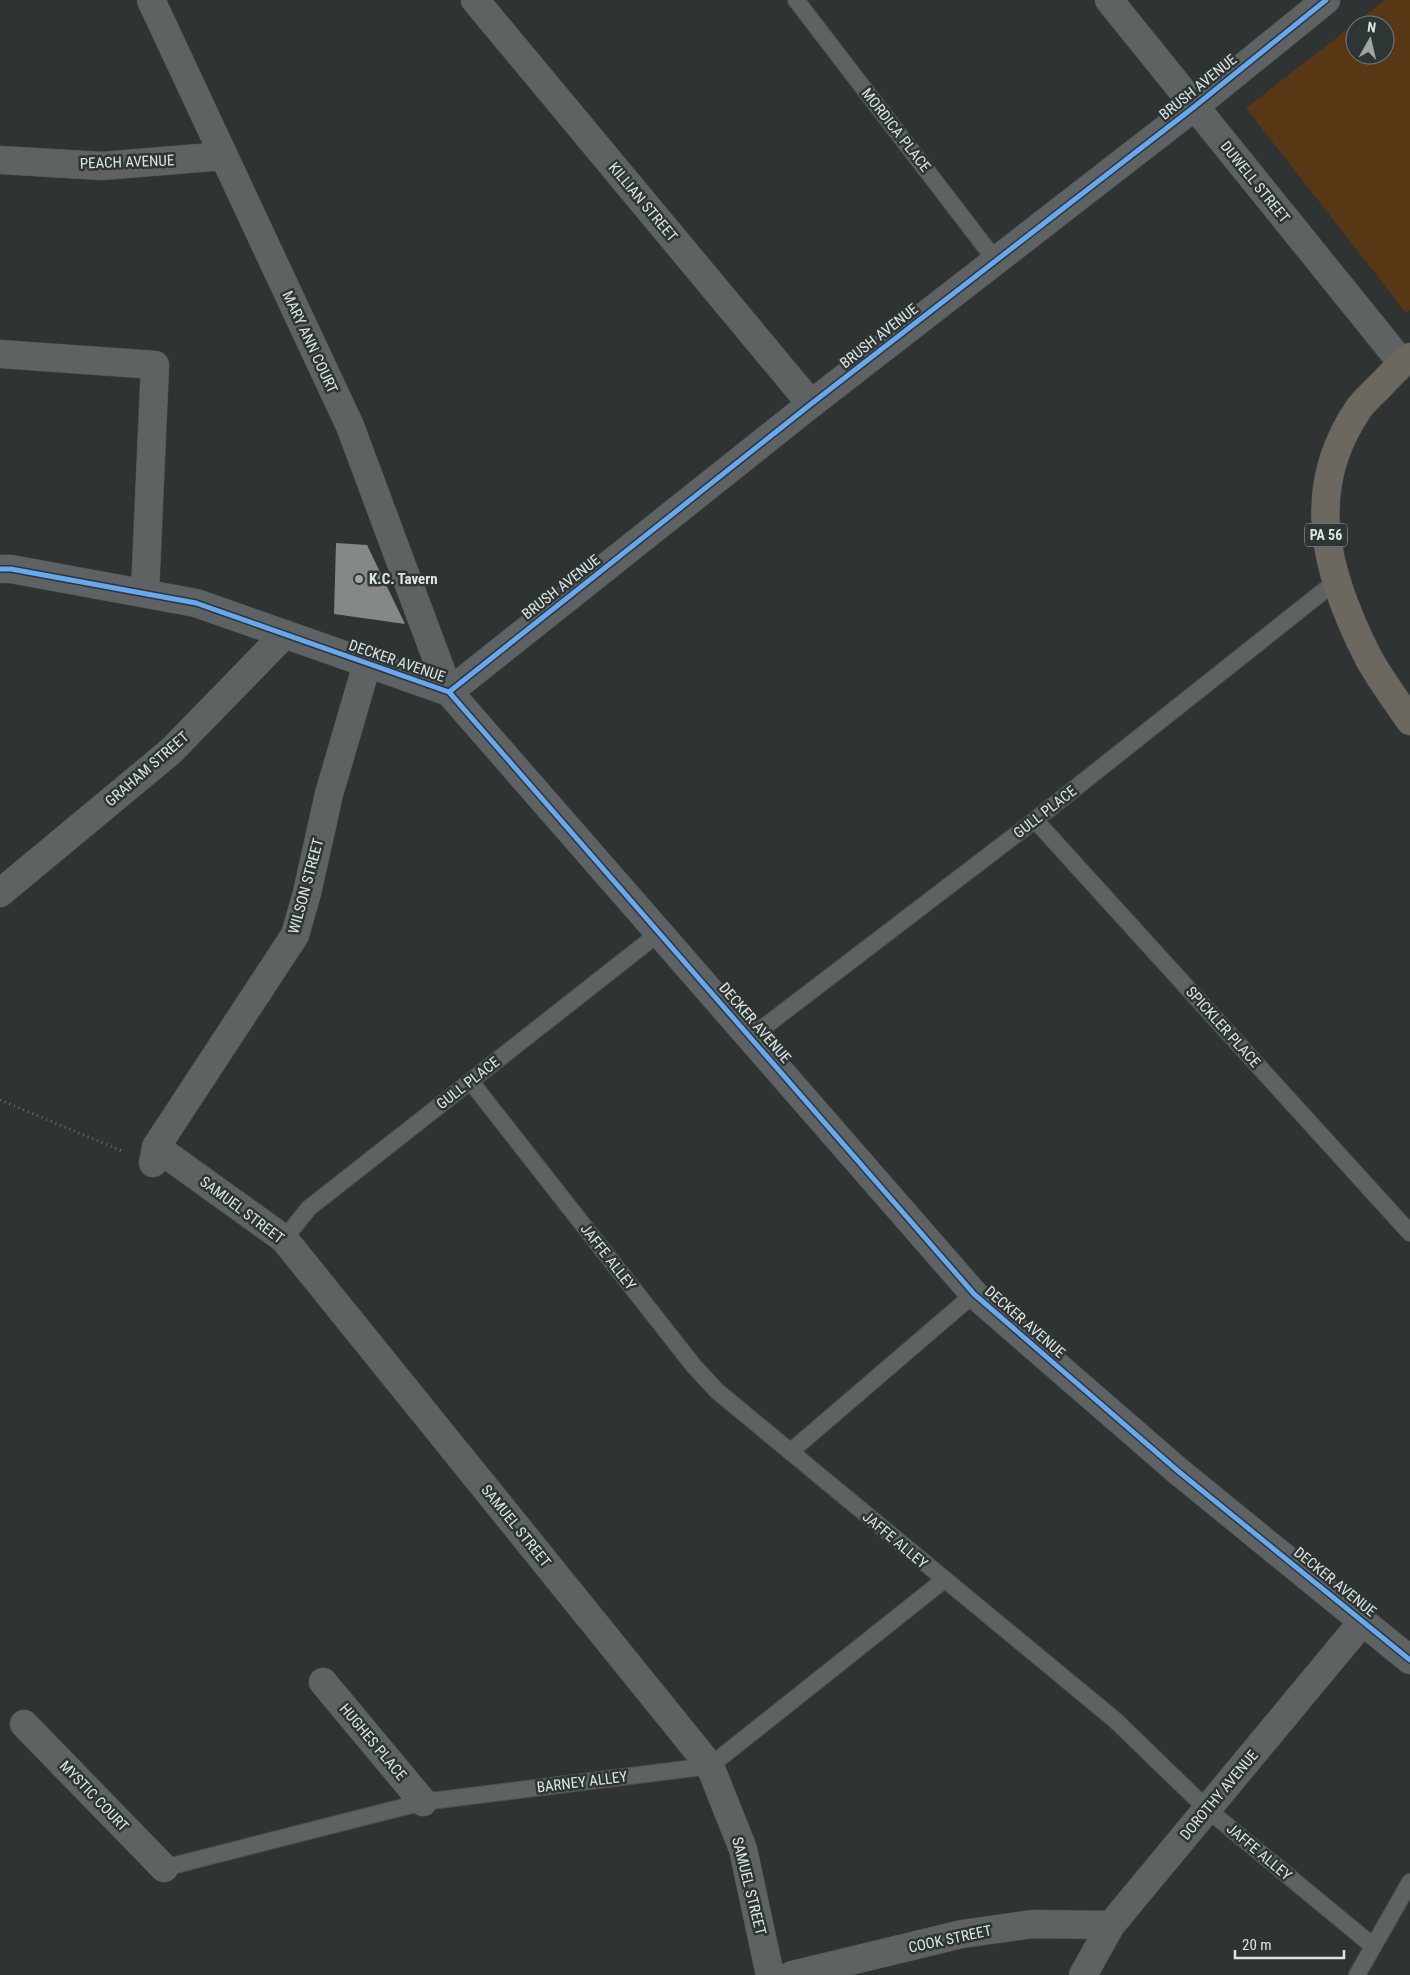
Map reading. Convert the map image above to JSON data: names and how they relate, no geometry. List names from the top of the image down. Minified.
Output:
{"streets":{"highway":["PA 56"],"street":["BRUSH AVENUE","PEACH AVENUE","DUWELL STREET","KILLIAN STREET","MARY ANN COURT","DECKER AVENUE","GRAHAM STREET","WILSON STREET","SAMUEL STREET","HUGHES PLACE","DOROTHY AVENUE","MYSTIC COURT","COOK STREET"],"lane":["MORDICA PLACE","GULL PLACE","SPICKLER PLACE","JAFFE ALLEY","BARNEY ALLEY"]},"crossings":[["BRUSH AVENUE","MORDICA PLACE"],["BRUSH AVENUE","DUWELL STREET"],["BRUSH AVENUE","KILLIAN STREET"],["BRUSH AVENUE","MARY ANN COURT"],["BRUSH AVENUE","DECKER AVENUE"],["PEACH AVENUE","MARY ANN COURT"],["DUWELL STREET","PA 56"],["MARY ANN COURT","DECKER AVENUE"],["PA 56","GULL PLACE"],["DECKER AVENUE","GRAHAM STREET"],["DECKER AVENUE","GULL PLACE"],["DECKER AVENUE","WILSON STREET"],["DECKER AVENUE","DOROTHY AVENUE"],["GULL PLACE","SPICKLER PLACE"],["GULL PLACE","SAMUEL STREET"],["GULL PLACE","JAFFE ALLEY"],["WILSON STREET","SAMUEL STREET"],["SAMUEL STREET","BARNEY ALLEY"],["JAFFE ALLEY","DOROTHY AVENUE"],["HUGHES PLACE","BARNEY ALLEY"],["BARNEY ALLEY","MYSTIC COURT"],["DOROTHY AVENUE","COOK STREET"]],"places":["K.C. Tavern"],"scale_bar":"20 m","north":"top"}
